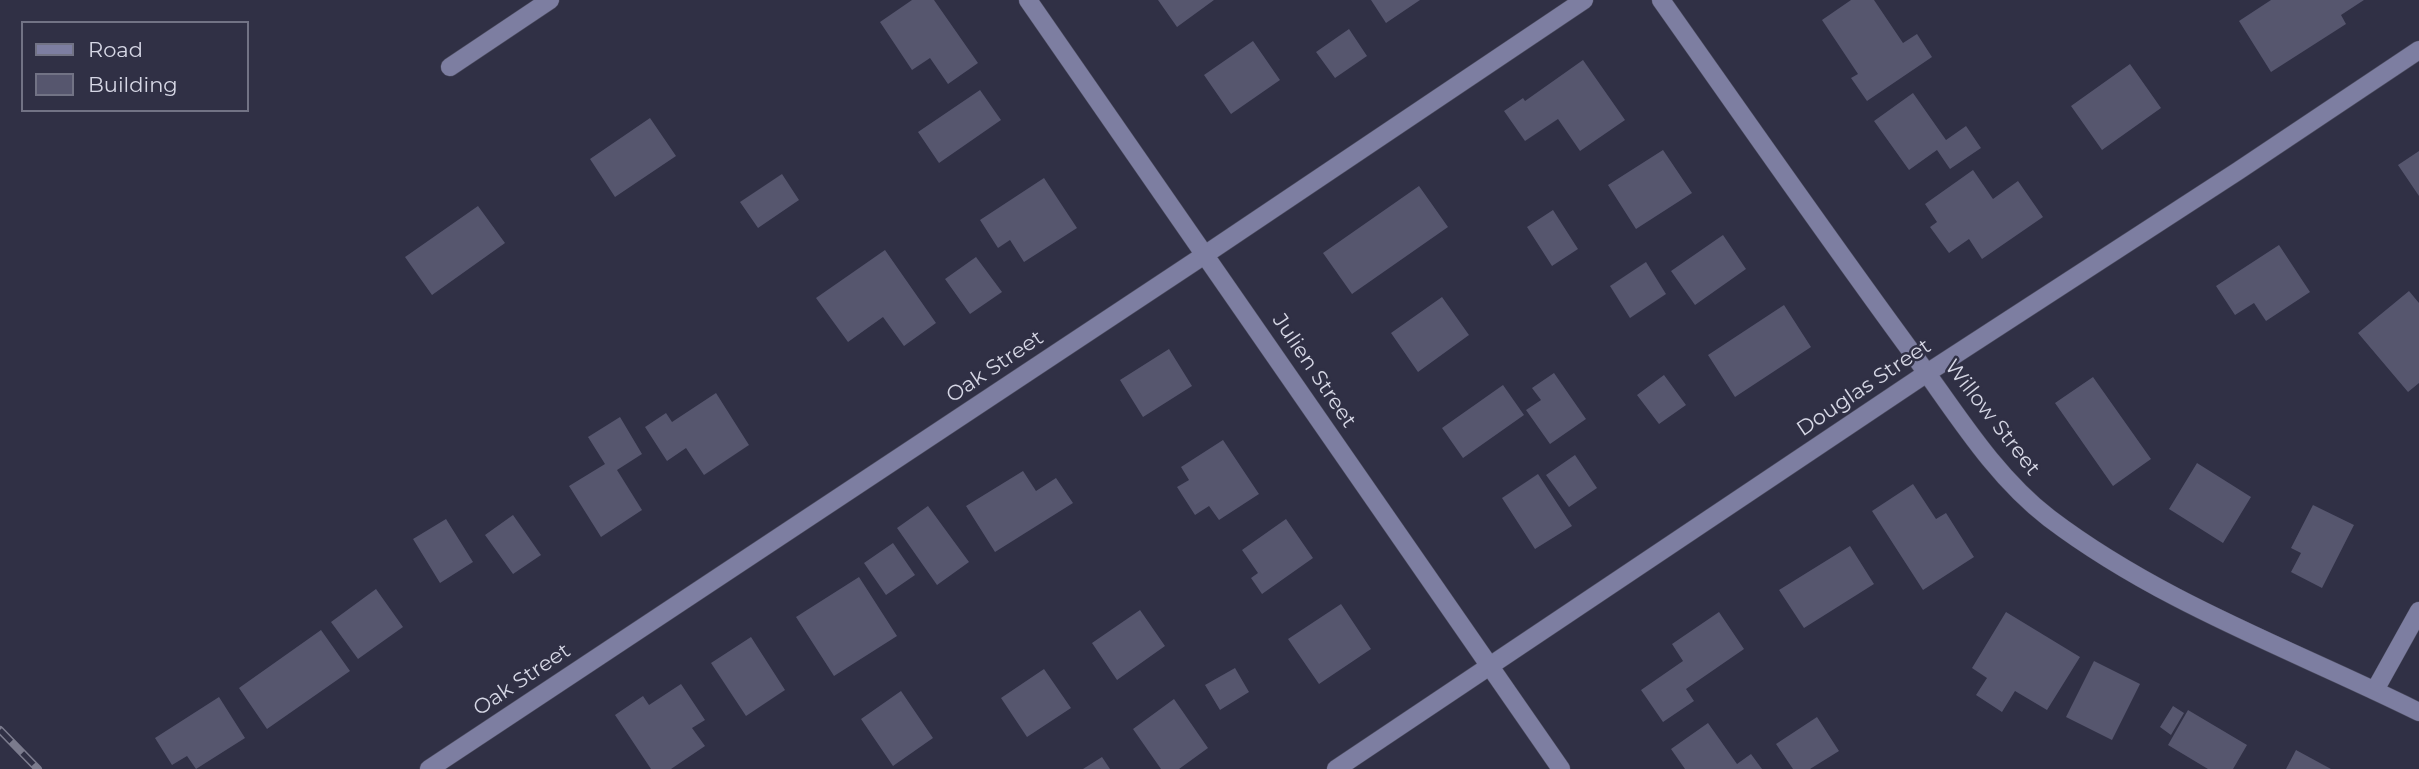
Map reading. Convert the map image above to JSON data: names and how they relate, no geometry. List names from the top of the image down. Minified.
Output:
{"streets":{"street":["Oak Street","Julien Street","Douglas Street","Willow Street"]},"crossings":[["Oak Street","Julien Street"],["Julien Street","Douglas Street"],["Douglas Street","Willow Street"]],"legend":["Road","Building"]}
